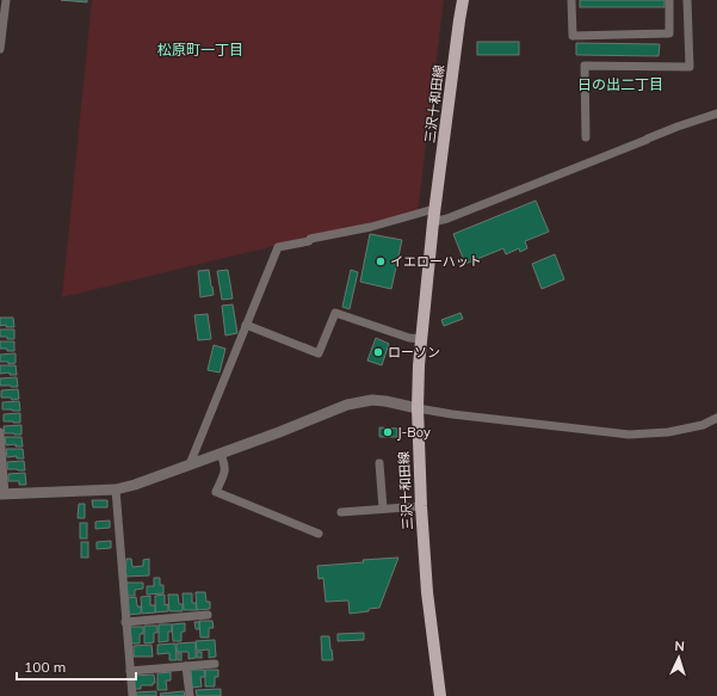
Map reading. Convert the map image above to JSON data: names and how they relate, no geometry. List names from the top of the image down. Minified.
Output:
{"streets":{"main road":["三沢十和田線"]},"districts":["松原町一丁目","日の出二丁目"],"places":["イエローハット","ローソン","J-Boy"],"scale_bar":"100 m","north":"top"}
